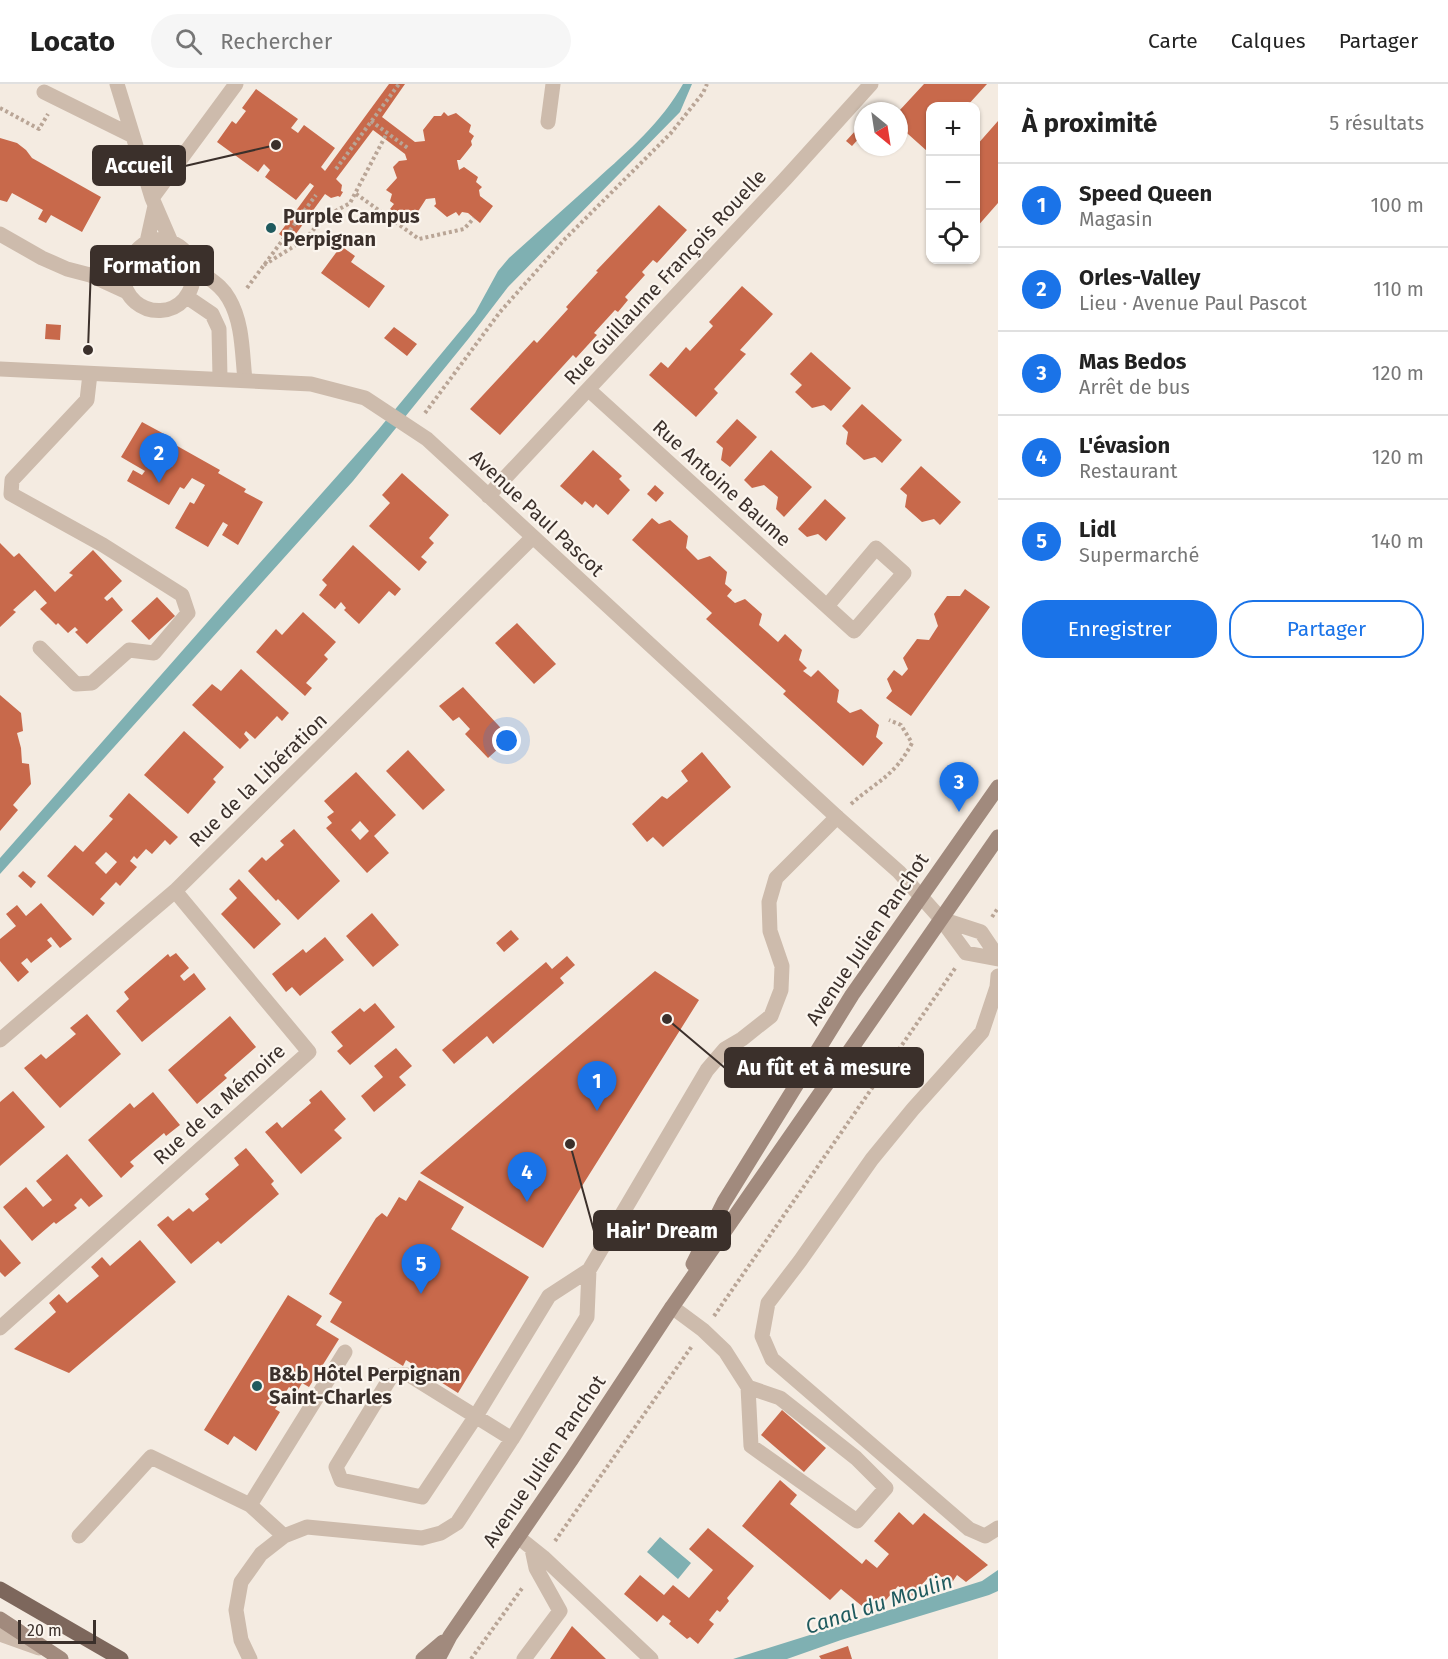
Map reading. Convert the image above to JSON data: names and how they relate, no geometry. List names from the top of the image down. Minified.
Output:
{"streets":{"main road":["Avenue Julien Panchot"],"street":["Rue Guillaume François Rouelle","Rue Antoine Baume","Avenue Paul Pascot","Rue de la Libération","Rue de la Mémoire"]},"crossings":[["Rue Guillaume François Rouelle","Rue Antoine Baume"],["Rue Guillaume François Rouelle","Avenue Paul Pascot"],["Avenue Paul Pascot","Rue de la Libération"],["Avenue Paul Pascot","Avenue Julien Panchot"],["Rue de la Libération","Rue de la Mémoire"]],"water":["Canal du Moulin"],"places":["Accueil","Purple Campus Perpignan","Formation","Au fût et à mesure","Hair' Dream","B&b Hôtel Perpignan Saint-Charles"],"scale_bar":"20 m","north":"bottom right","page":{"header":"Locato","search":"Rechercher","nav":["Carte","Calques","Partager"],"heading":["À proximité","5 résultats"],"map_buttons":["+","−"],"list":[{"mark":"1","name":"Speed Queen","note":"Magasin","value":"100 m"},{"mark":"2","name":"Orles-Valley","note":"Lieu · Avenue Paul Pascot","value":"110 m"},{"mark":"3","name":"Mas Bedos","note":"Arrêt de bus","value":"120 m"},{"mark":"4","name":"L'évasion","note":"Restaurant","value":"120 m"},{"mark":"5","name":"Lidl","note":"Supermarché","value":"140 m"}],"pins":["2","3","1","4","5"],"buttons":["Enregistrer","Partager"],"scale":"20 m"}}
